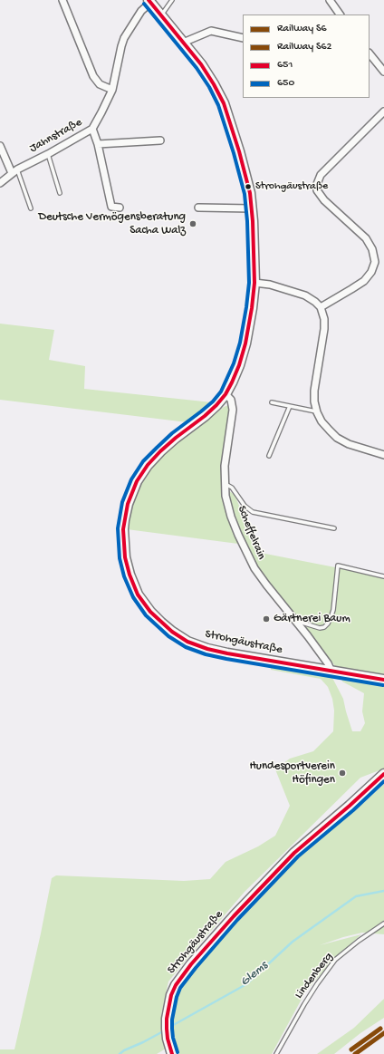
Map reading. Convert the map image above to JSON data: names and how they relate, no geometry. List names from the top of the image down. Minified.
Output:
{"streets":{"main road":["Strohgäustraße"],"street":["Jahnstraße","Scheffelrain"],"lane":["Lindenberg"]},"crossings":[["Jahnstraße","Strohgäustraße"],["Scheffelrain","Strohgäustraße"]],"water":["Glems"],"places":["Strohgäustraße","Deutsche Vermögensberatung Sacha Walz","Gärtnerei Baum","Hundesportverein Höfingen"],"lines":["transit line 651","transit line 650","rail line S62","rail line S6"],"legend":["Railway S6","Railway S62","651","650"]}
